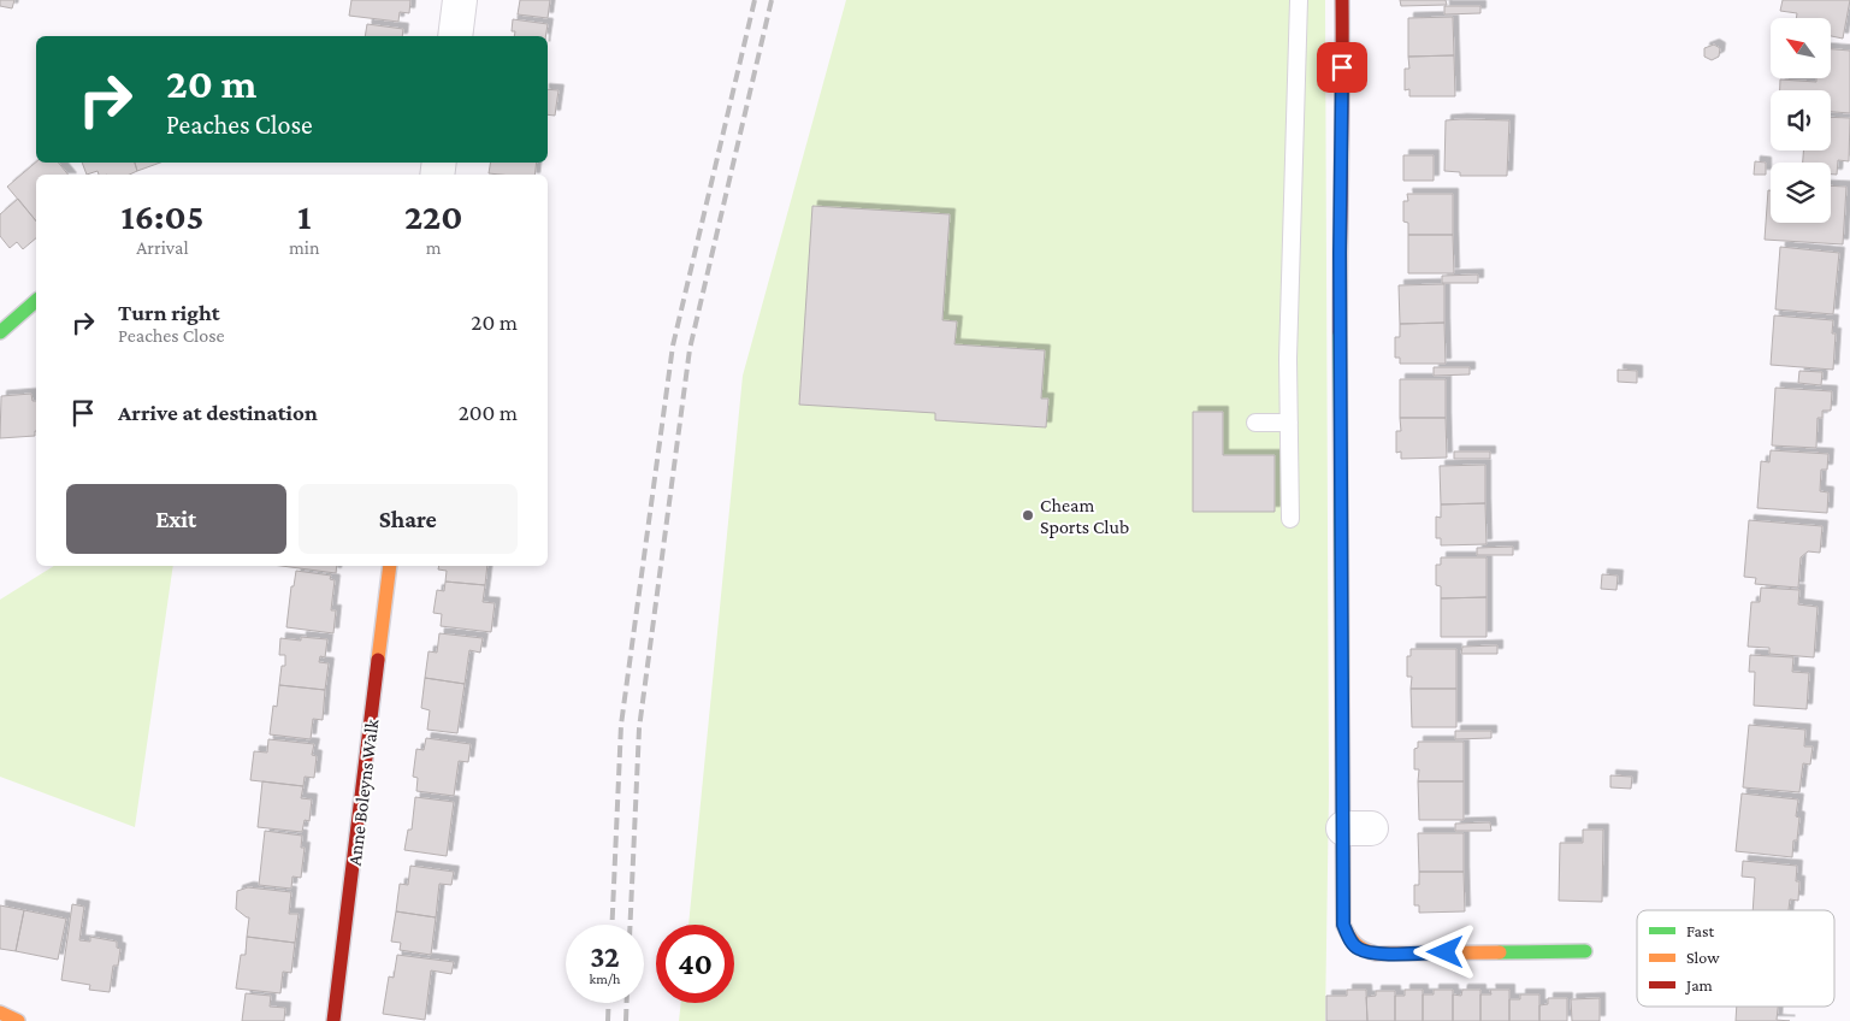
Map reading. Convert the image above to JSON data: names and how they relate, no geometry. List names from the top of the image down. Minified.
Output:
{"streets":{"main road":["Anne Boleyns Walk"]},"places":["Cheam Sports Club"],"legend":["Fast","Slow","Jam"],"north":"top left","page":{"turn":["20 m","Peaches Close"],"eta":["16:05","Arrival","1","min","220","m"],"list":[{"name":"Turn right","note":"Peaches Close","value":"20 m"},{"name":"Arrive at destination","value":"200 m"}],"buttons":["Exit","Share"],"speed":"32 km/h","limit":"40"}}
